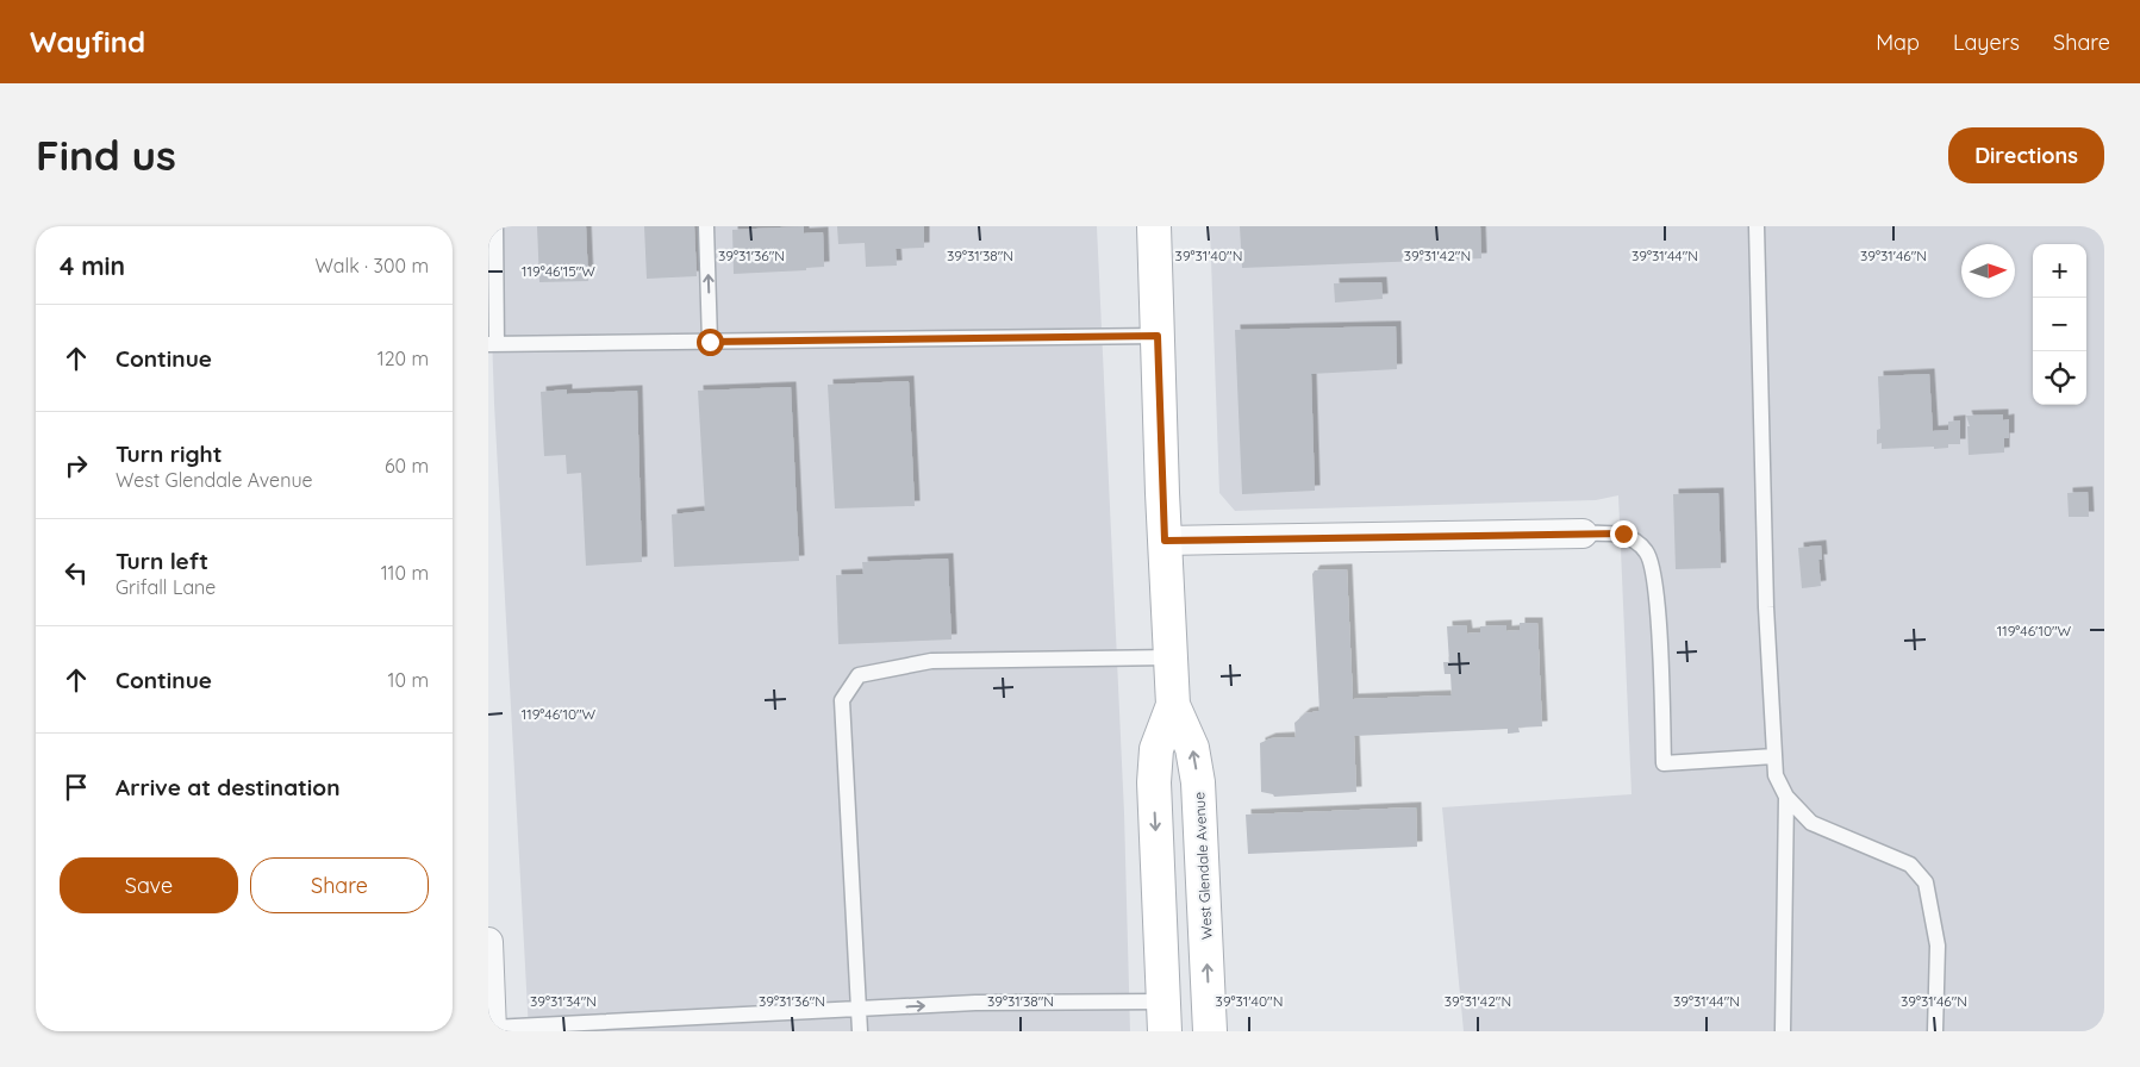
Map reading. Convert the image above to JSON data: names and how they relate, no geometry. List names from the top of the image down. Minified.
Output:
{"streets":{"main road":["West Glendale Avenue"]},"north":"right","page":{"header":"Wayfind","nav":["Map","Layers","Share"],"buttons":["Directions",["Save","Share"]],"title":"Find us","heading":["4 min","Walk · 300 m"],"map_buttons":["+","−"],"list":[["Continue","120 m"],["Turn right","West Glendale Avenue","60 m"],["Turn left","Grifall Lane","110 m"],["Continue","10 m"],"Arrive at destination"]},"coordinates":["39°31'36\"N","39°31'38\"N","39°31'40\"N","39°31'42\"N","39°31'44\"N","39°31'46\"N","119°46'15\"W","119°46'10\"W","39°31'34\"N"]}
